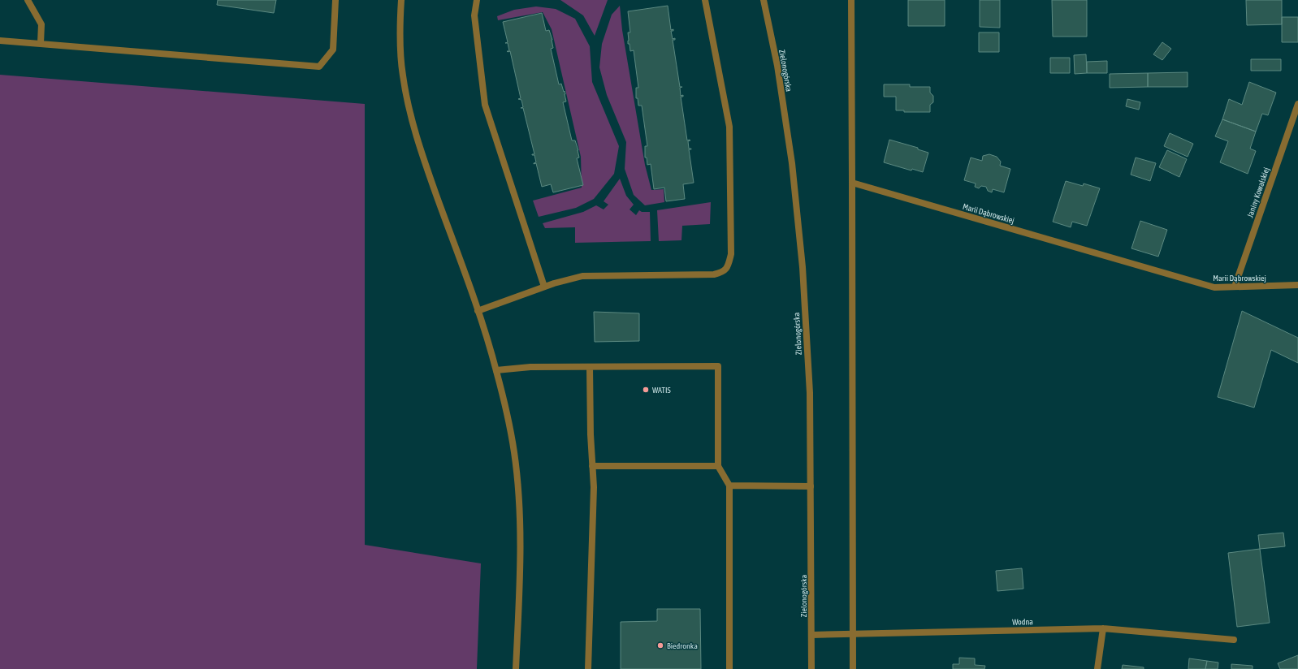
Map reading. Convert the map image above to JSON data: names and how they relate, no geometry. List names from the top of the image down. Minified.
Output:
{"streets":{"street":["Zielonogórska","Janiny Kowalskiej","Marii Dąbrowskiej","Wodna"]},"crossings":[["Zielonogórska","Wodna"],["Janiny Kowalskiej","Marii Dąbrowskiej"]],"places":["WATIS","Biedronka"]}
